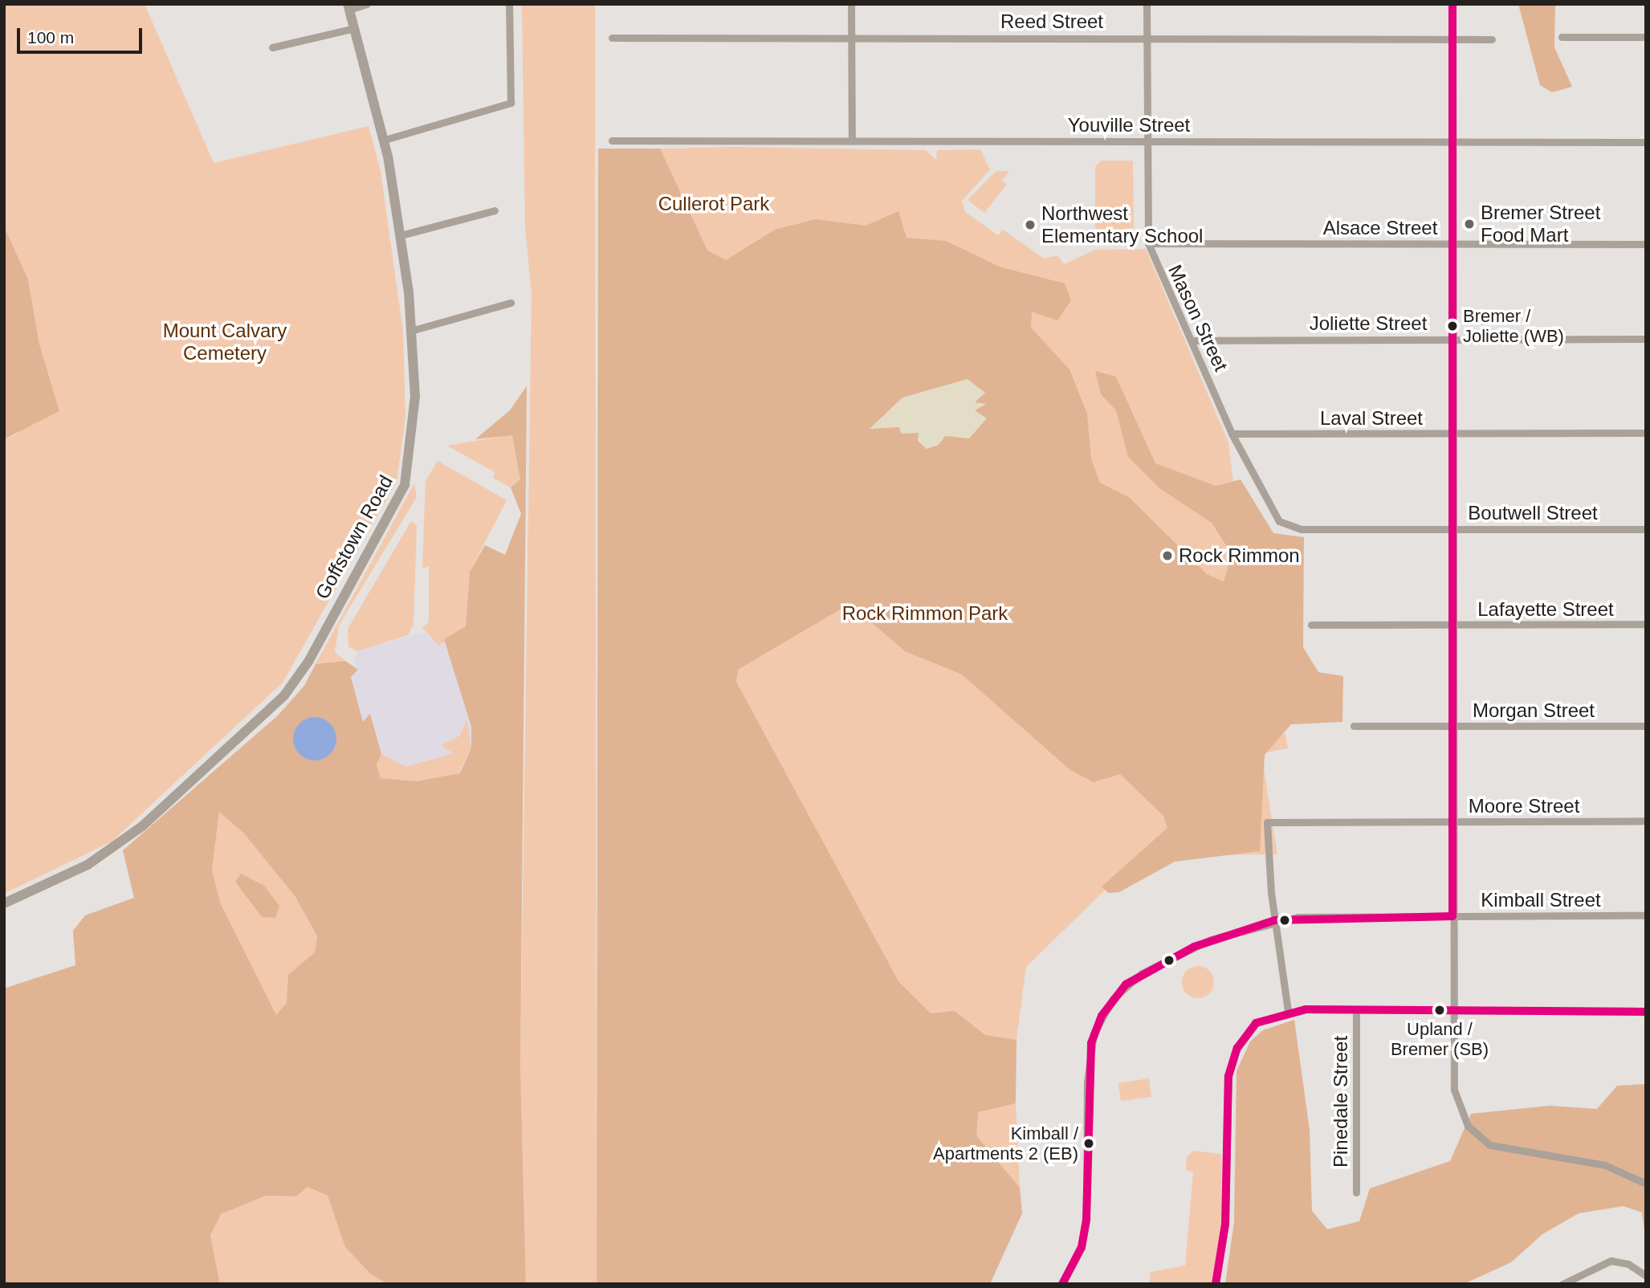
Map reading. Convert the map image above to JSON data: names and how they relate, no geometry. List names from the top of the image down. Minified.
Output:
{"streets":{"main road":["Goffstown Road"],"street":["Reed Street","Youville Street","Alsace Street","Mason Street","Joliette Street","Laval Street","Boutwell Street","Lafayette Street","Morgan Street","Moore Street","Kimball Street","Pinedale Street"]},"crossings":[["Reed Street","Mason Street"],["Youville Street","Mason Street"],["Alsace Street","Mason Street"],["Mason Street","Joliette Street"],["Mason Street","Laval Street"],["Mason Street","Boutwell Street"],["Moore Street","Kimball Street"]],"parks":["Cullerot Park","Mount Calvary Cemetery","Rock Rimmon Park"],"places":["Bremer Street Food Mart","Northwest Elementary School","Bremer / Joliette (WB)","Rock Rimmon","Upland / Bremer (SB)","Kimball / Apartments 2 (EB)"],"scale_bar":"100 m"}
